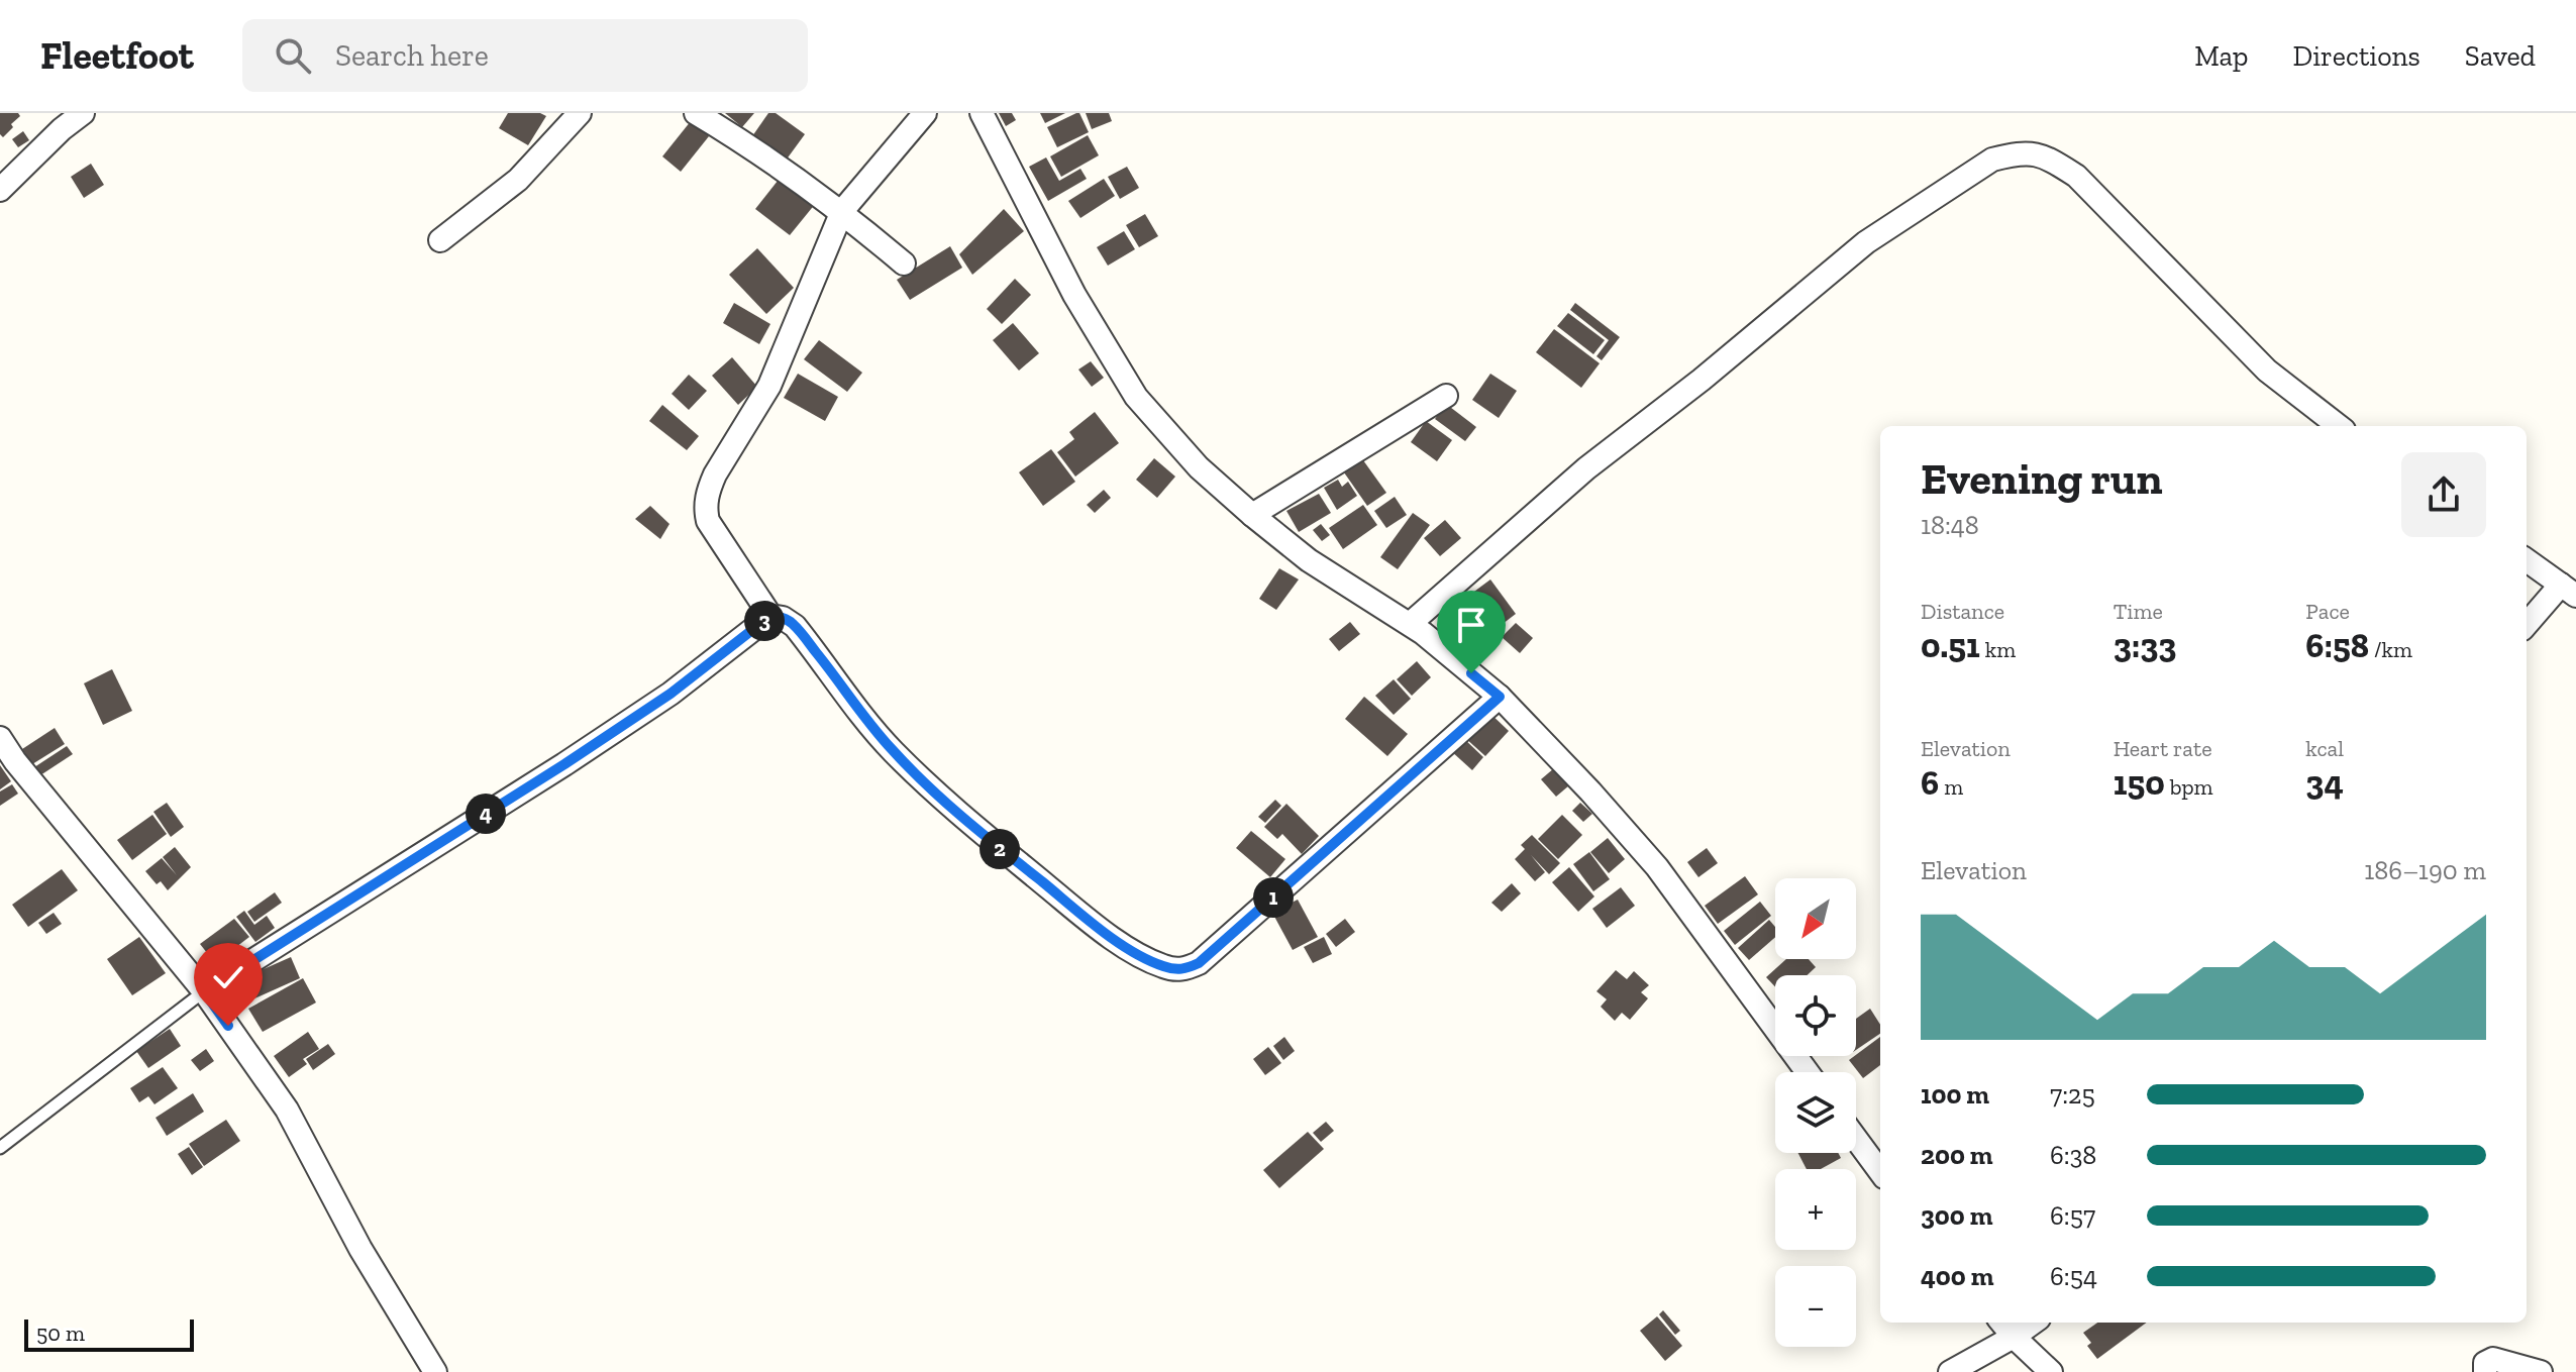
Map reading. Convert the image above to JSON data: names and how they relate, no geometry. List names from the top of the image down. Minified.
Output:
{"scale_bar":"50 m","north":"bottom left","page":{"header":"Fleetfoot","search":"Search here","nav":["Map","Directions","Saved"],"heading":["Evening run","18:48"],"stats":[["Distance","0.51 km"],["Time","3:33"],["Pace","6:58 /km"],["Elevation","6 m"],["Heart rate","150 bpm"],["kcal","34"]],"pins":["3","4","2","1"],"chart":["Elevation","186–190 m"],"map_buttons":["+","−"],"list":[{"name":"100 m","note":"7:25"},{"name":"200 m","note":"6:38"},{"name":"300 m","note":"6:57"},{"name":"400 m","note":"6:54"}],"scale":"50 m"}}
